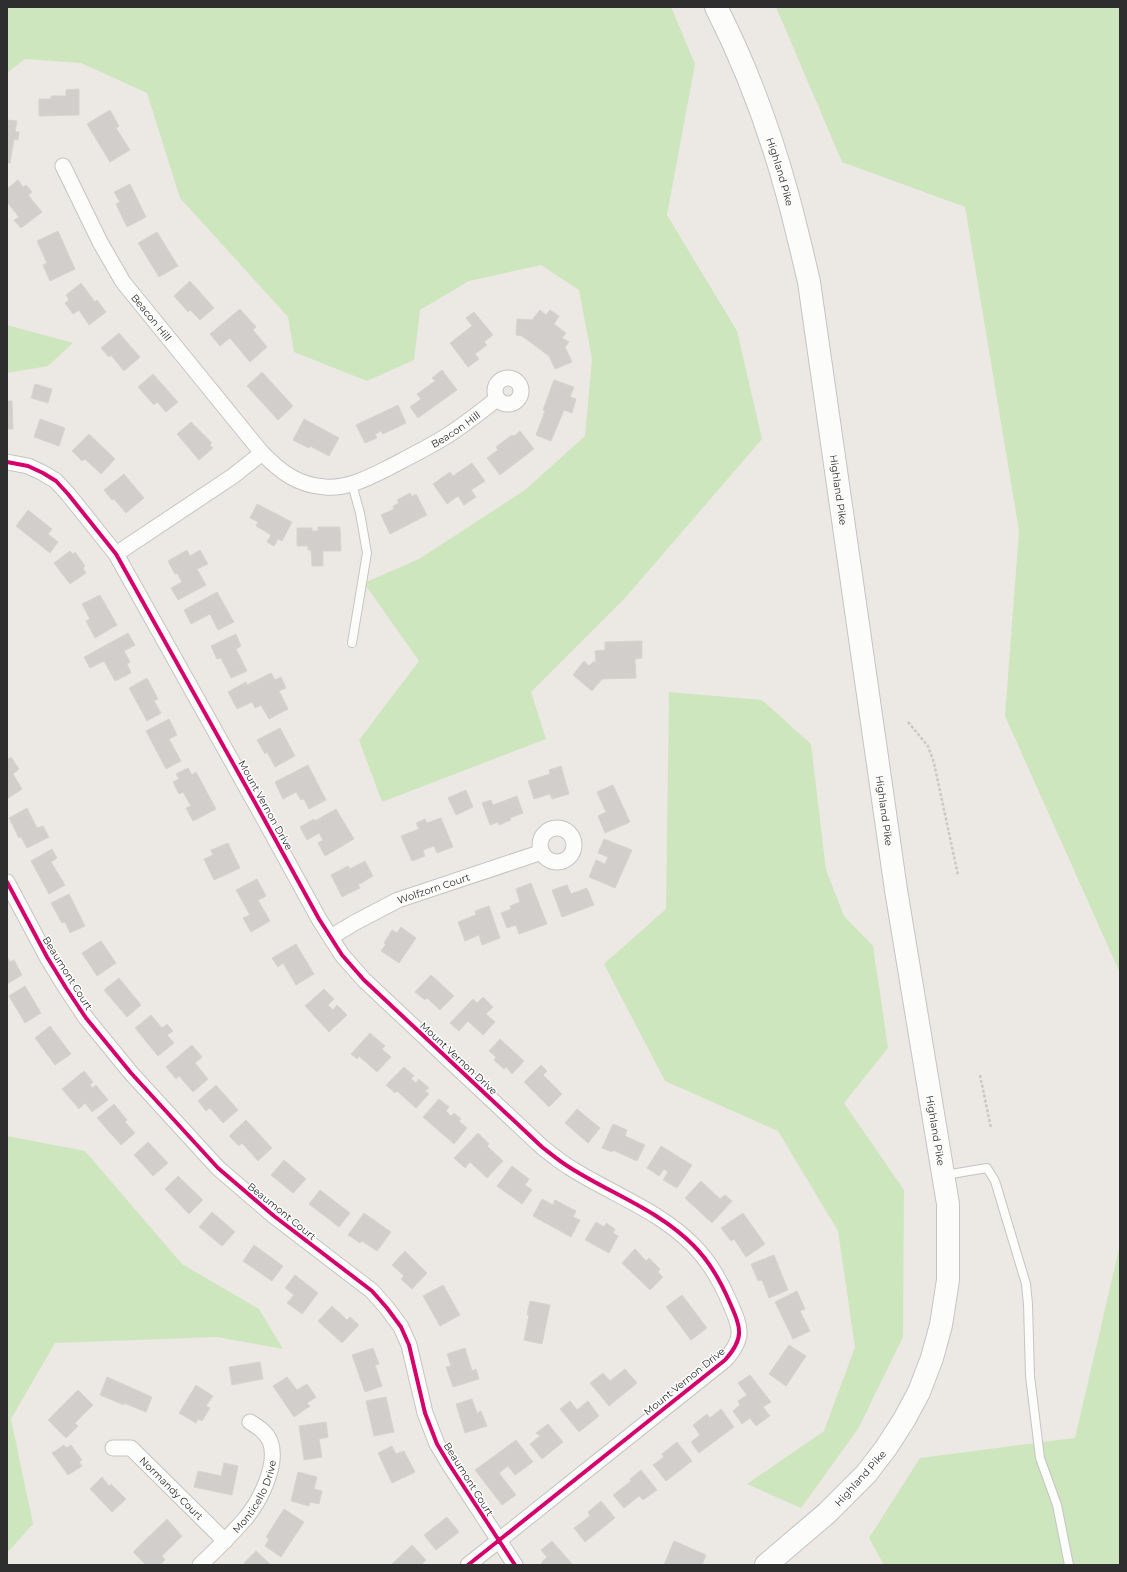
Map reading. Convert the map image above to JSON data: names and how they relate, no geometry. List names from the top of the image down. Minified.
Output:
{"streets":{"main road":["Highland Pike"],"street":["Beacon Hill","Mount Vernon Drive","Wolfzorn Court","Beaumont Court","Normandy Court","Monticello Drive"]},"crossings":[["Mount Vernon Drive","Wolfzorn Court"],["Mount Vernon Drive","Beaumont Court"],["Normandy Court","Monticello Drive"]]}
